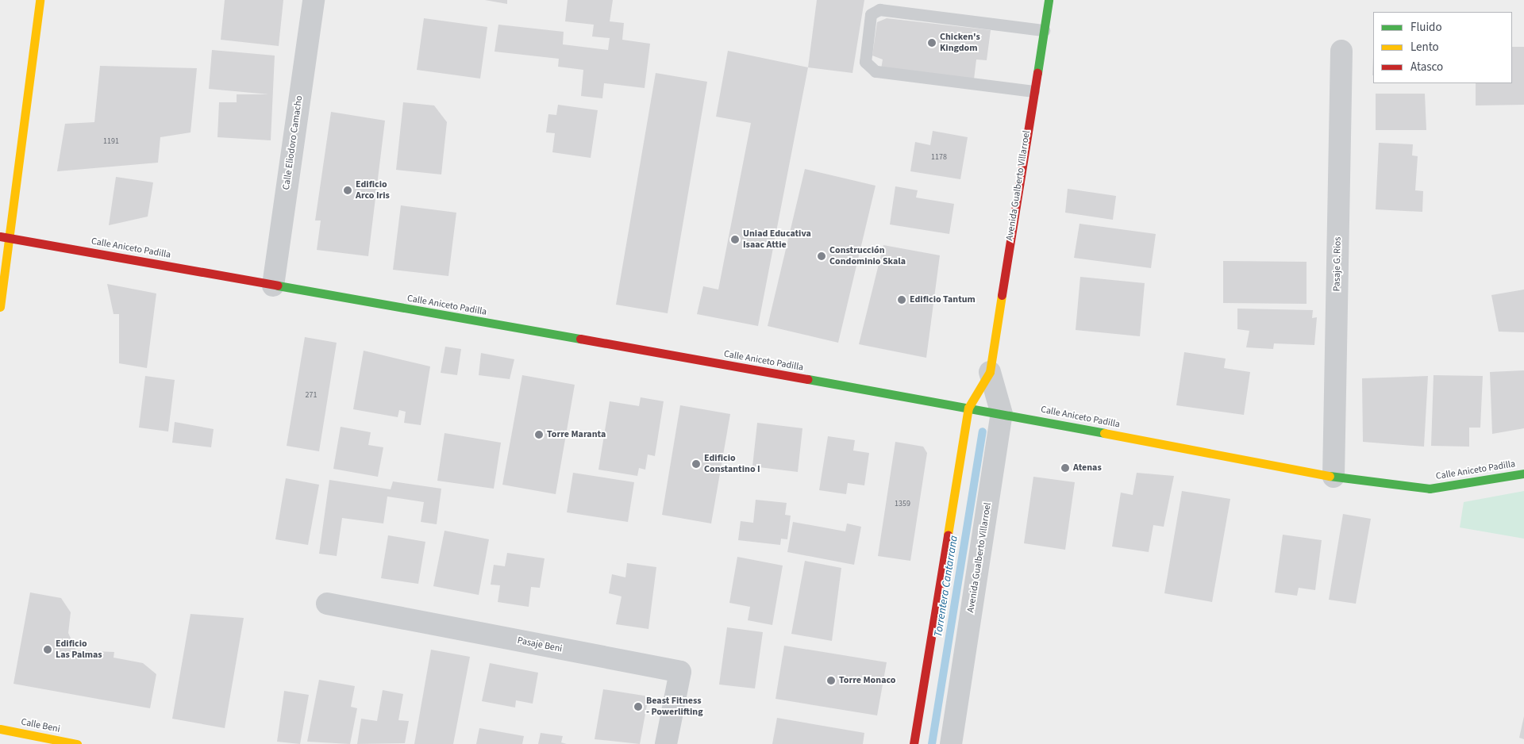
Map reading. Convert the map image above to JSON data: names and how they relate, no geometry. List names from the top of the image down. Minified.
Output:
{"streets":{"main road":["Avenida Gualberto Villarroel","Calle Aniceto Padilla","Calle Beni"],"street":["Calle Eliodoro Camacho","Pasaje G. Rios","Pasaje Beni"]},"crossings":[["Calle Eliodoro Camacho","Calle Aniceto Padilla"],["Avenida Gualberto Villarroel","Calle Aniceto Padilla"],["Calle Aniceto Padilla","Pasaje G. Rios"]],"water":["Torrentera Cantarrana"],"places":["Chicken's Kingdom","Edificio Arco Iris","Uniad Educativa Isaac Attie","Construcción Condominio Skala","Edificio Tantum","Torre Maranta","Edificio Constantino I","Atenas","Edificio Las Palmas","Torre Monaco","Beast Fitness - Powerlifting"],"house_numbers":["1191","1178","271","1359"],"legend":["Fluido","Lento","Atasco"]}
